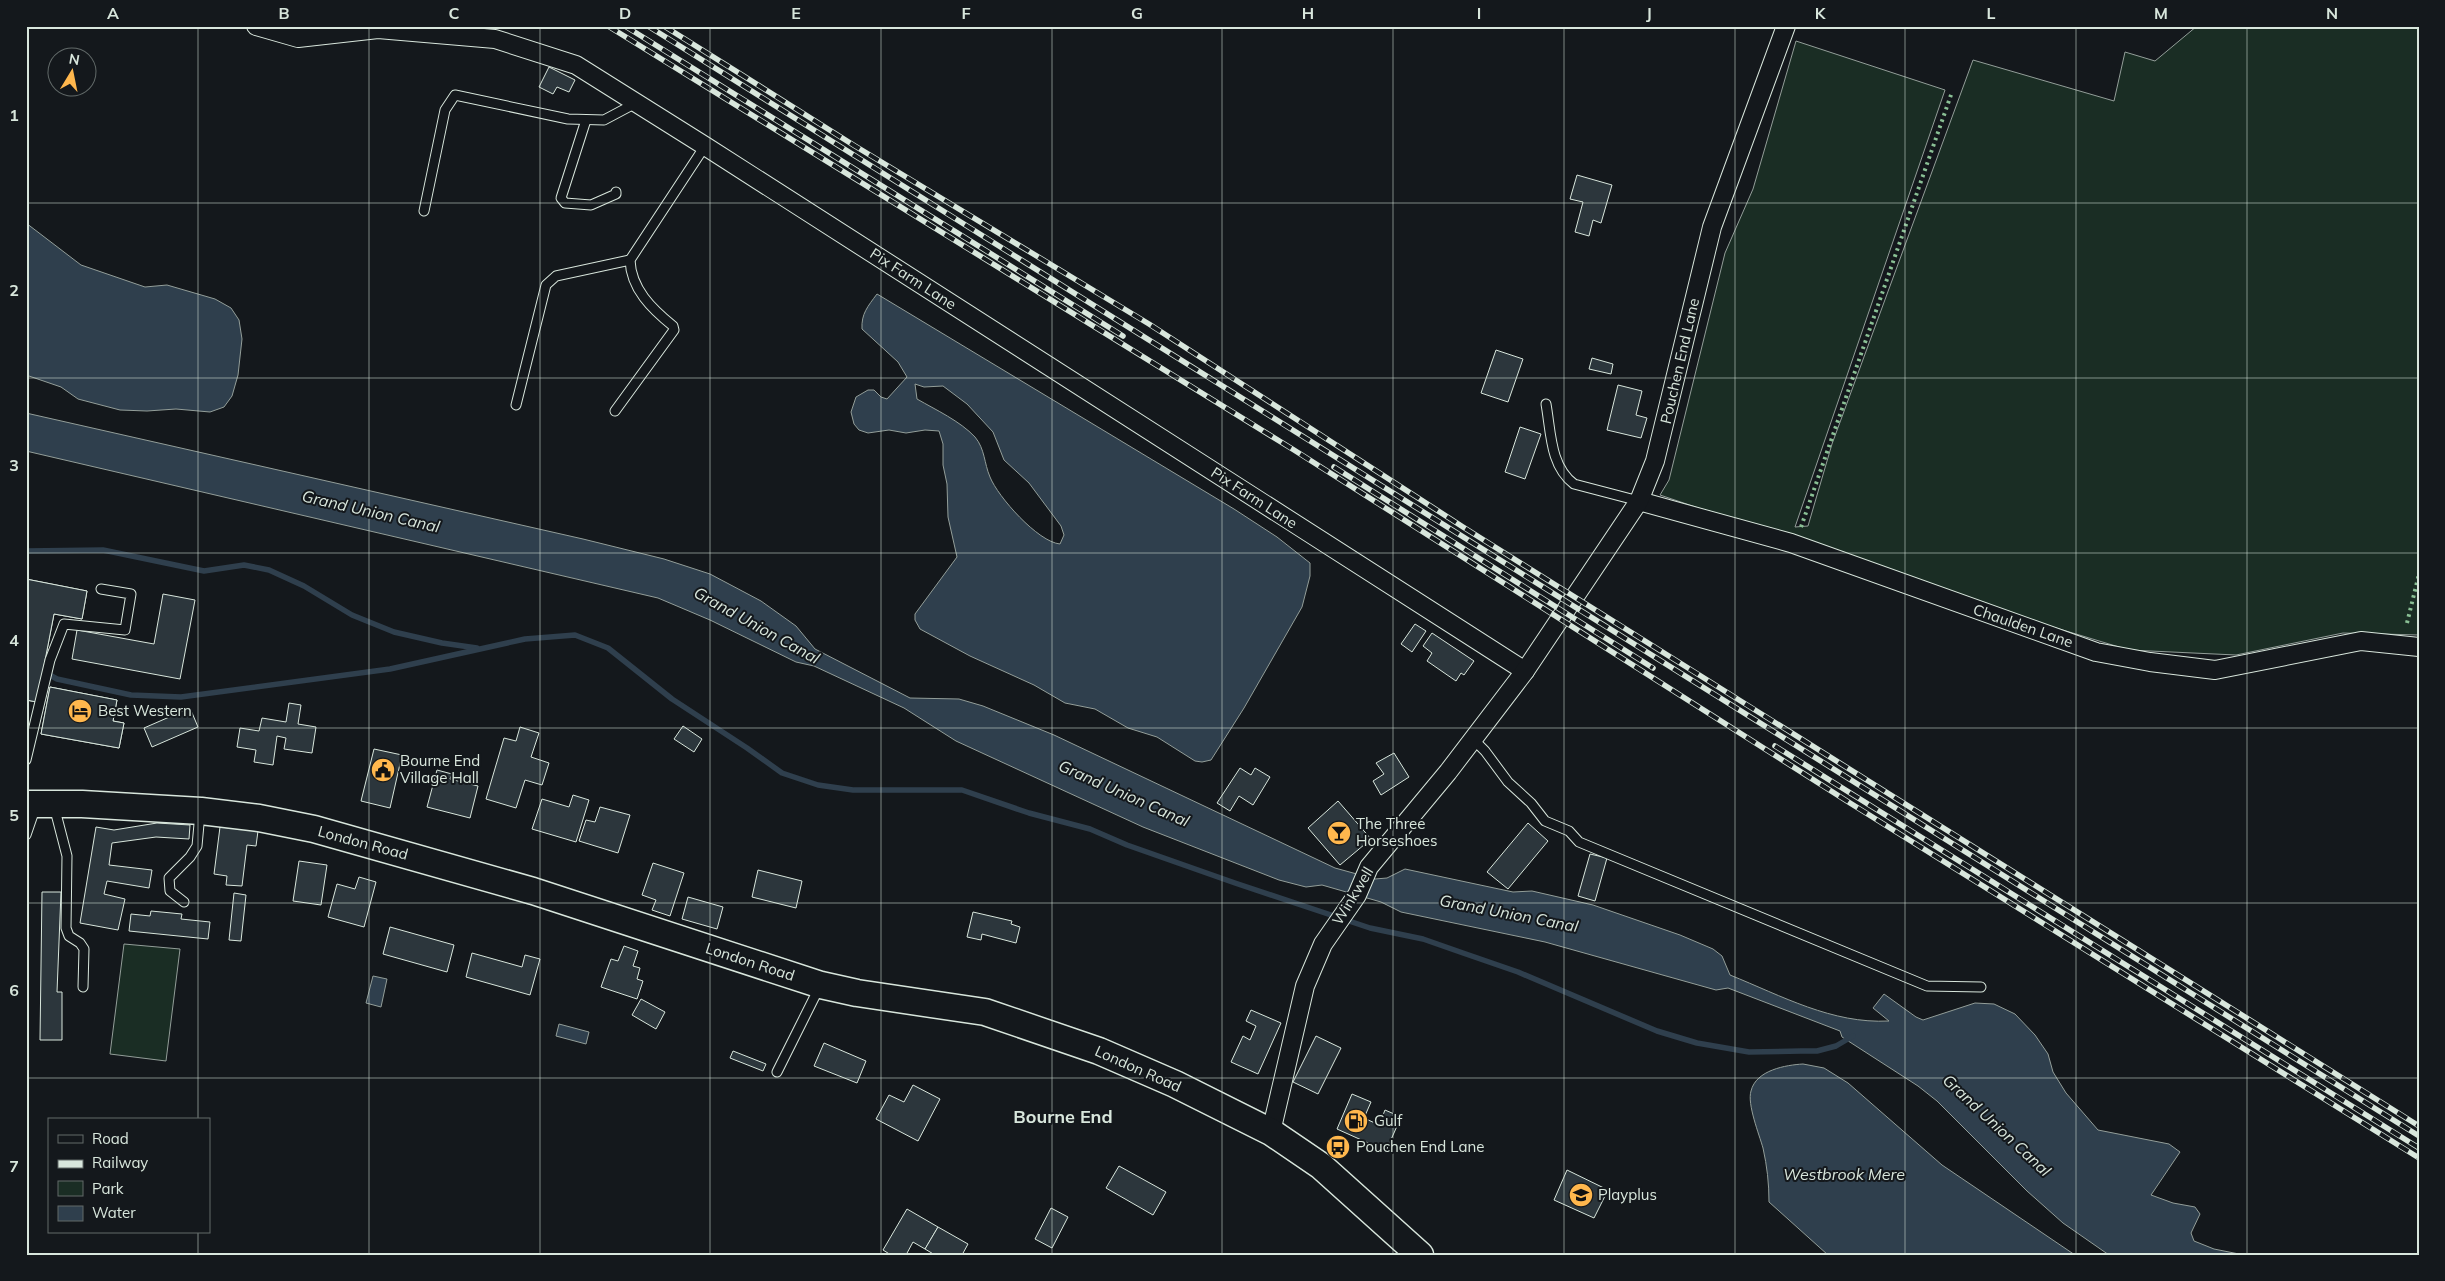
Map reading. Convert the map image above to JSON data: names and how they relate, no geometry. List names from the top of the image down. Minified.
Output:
{"streets":{"main road":["London Road"],"street":["Pix Farm Lane","Pouchen End Lane","Chaulden Lane","Winkwell"]},"crossings":[["Pix Farm Lane","Pouchen End Lane"],["Pix Farm Lane","Winkwell"],["Pouchen End Lane","Chaulden Lane"],["Pouchen End Lane","Winkwell"],["London Road","Winkwell"]],"districts":["Bourne End"],"water":["Grand Union Canal","Westbrook Mere"],"places":{"hotel":["Best Western"],"public building":["Bourne End Village Hall"],"bar":["The Three Horseshoes"],"fuel station":["Gulf"],"bus stop":["Pouchen End Lane"],"school or university":["Playplus"]},"legend":["Road","Railway","Park","Water"],"north":"top","grid":{"columns":["A","B","C","D","E","F","G","H","I","J","K","L","M","N"],"rows":["1","2","3","4","5","6","7"]}}
